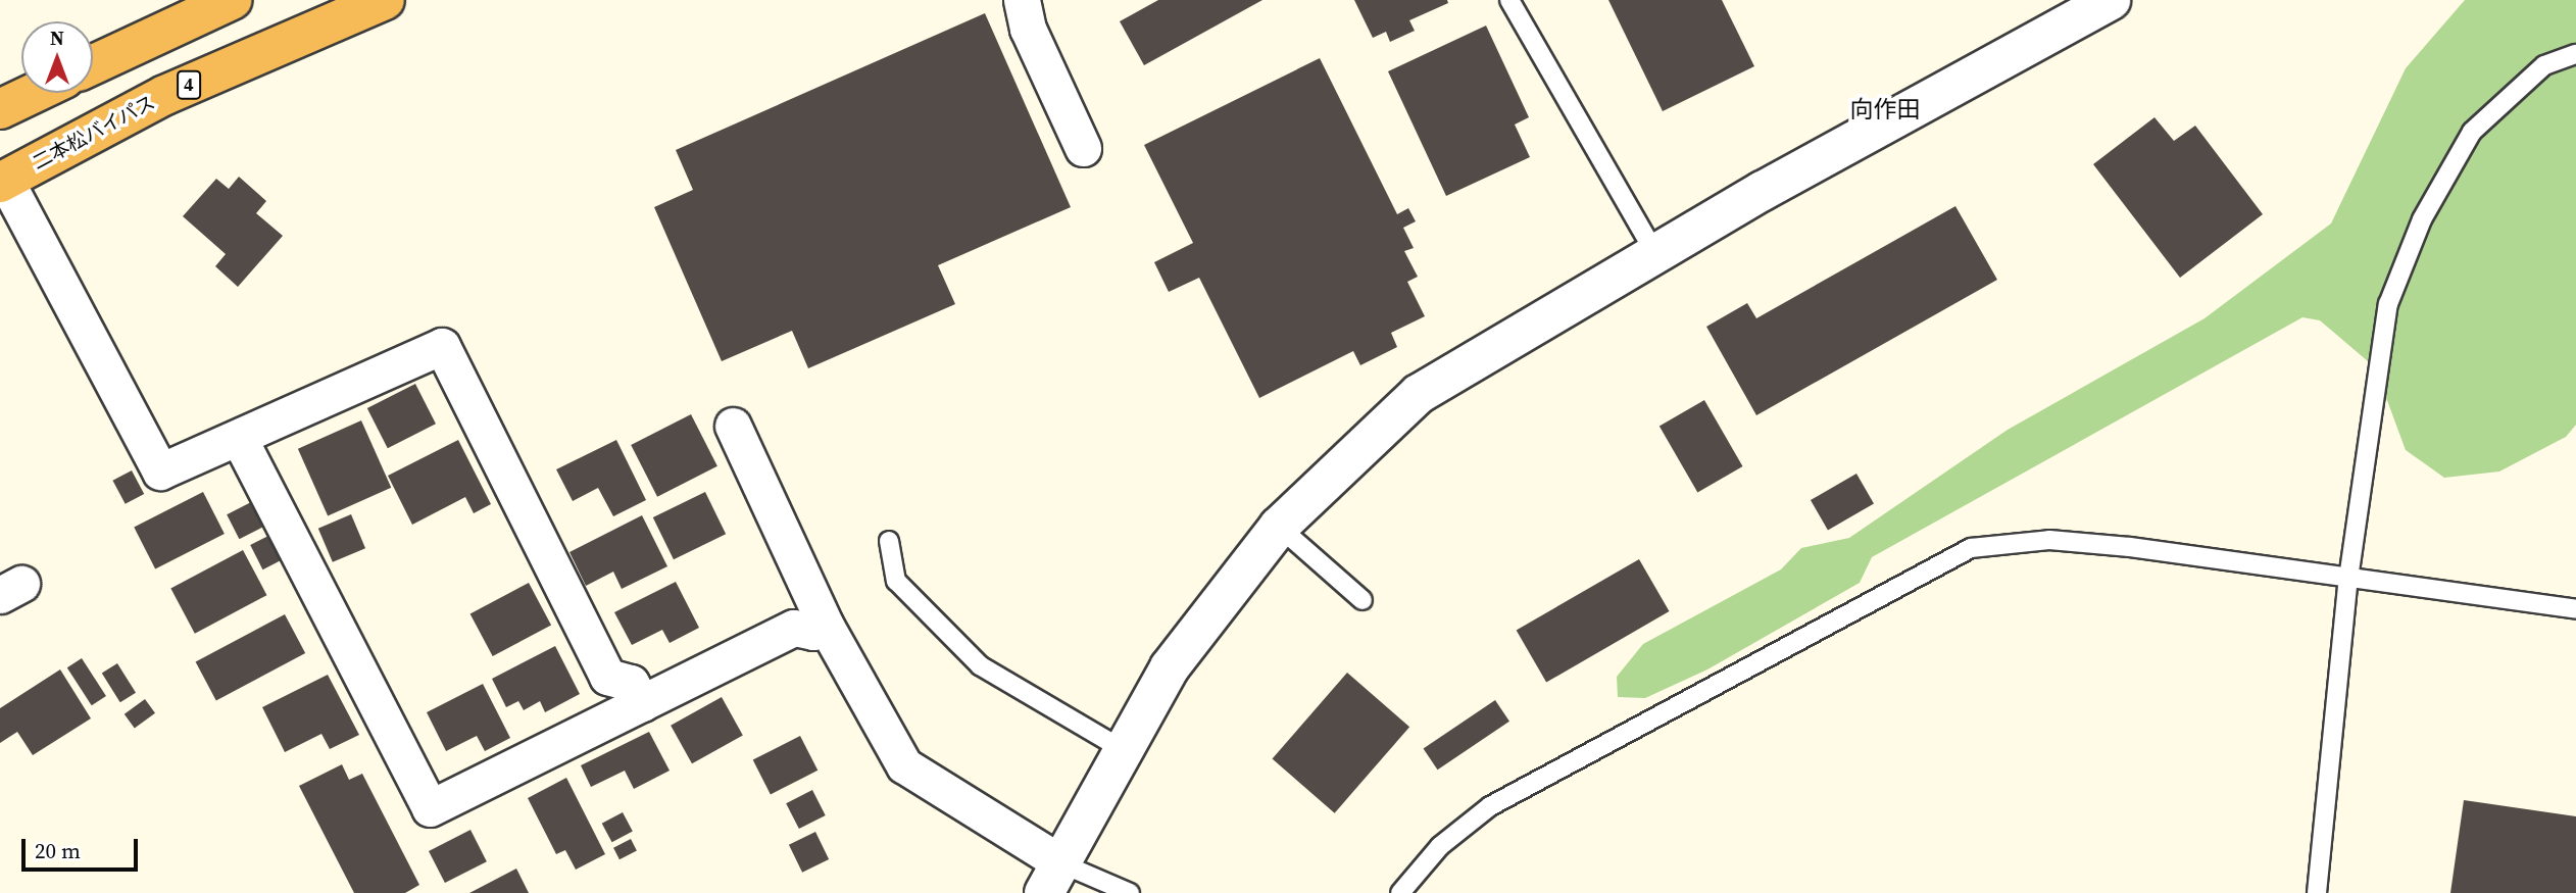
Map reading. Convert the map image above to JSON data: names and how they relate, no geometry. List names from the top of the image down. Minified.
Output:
{"streets":{"highway":["4","二本松バイパス"]},"districts":["向作田"],"scale_bar":"20 m","north":"top"}
